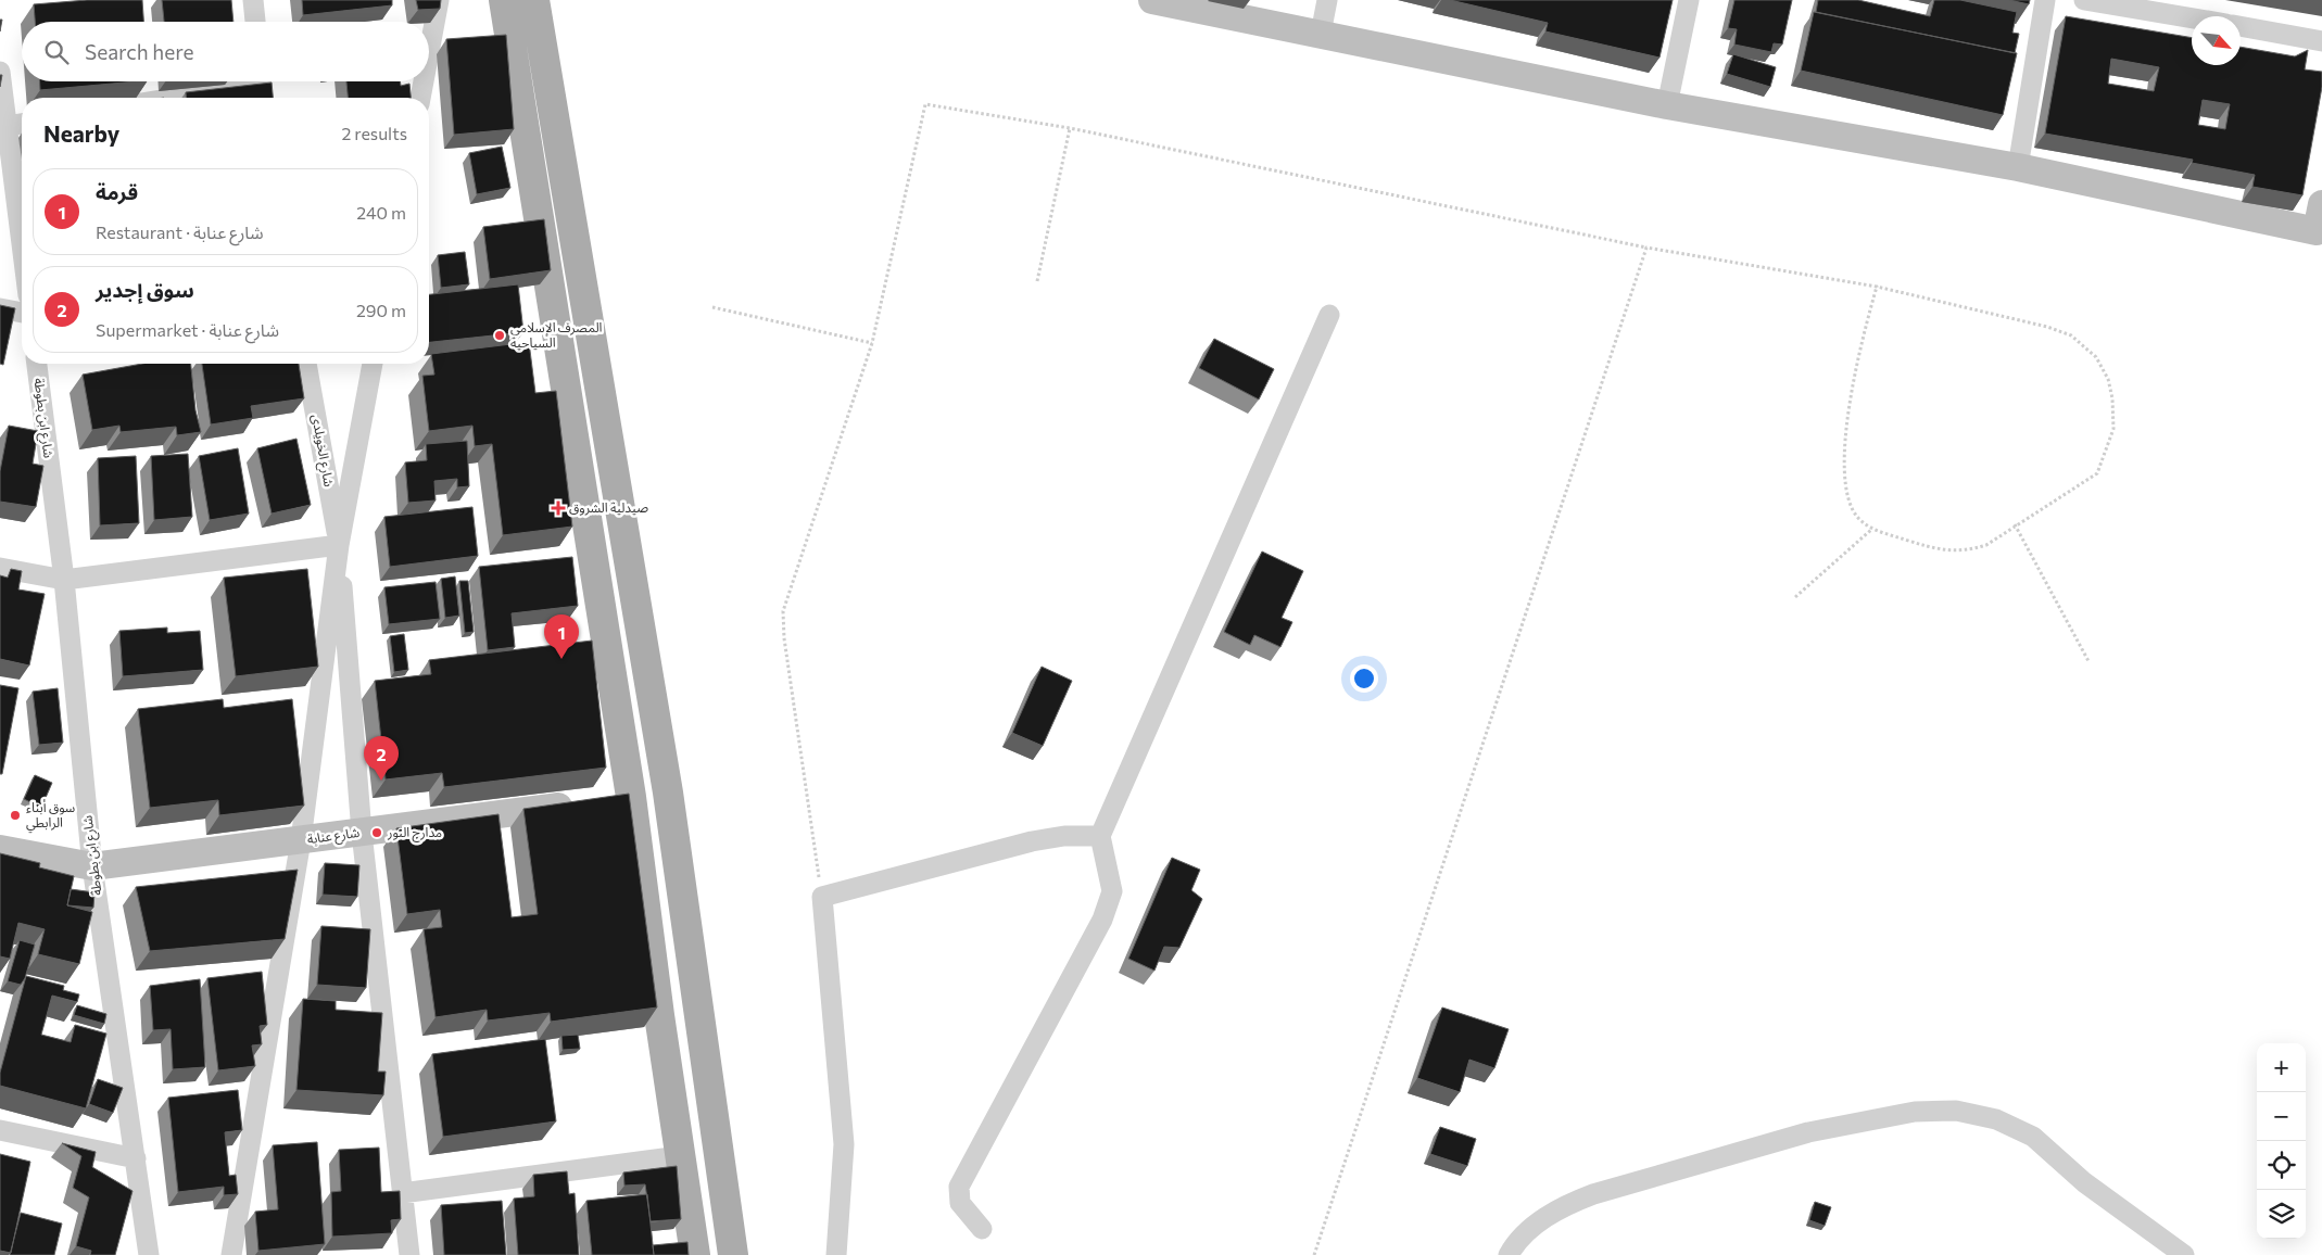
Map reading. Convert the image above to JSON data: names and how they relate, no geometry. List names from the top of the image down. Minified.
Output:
{"streets":{"street":["شارع ابن بطوطة","شارع الخويلدى","شارع عنابة"]},"crossings":[["شارع ابن بطوطة","شارع عنابة"]],"places":{"other":["المصرف الإسلامي السياحية","سوق أبناء الرابطي","مدارج النور"],"health":["صيدلية الشروق"]},"north":"bottom right","page":{"search":"Search here","heading":["Nearby","2 results"],"list":[{"mark":"1","name":"قرمة","note":"Restaurant · شارع عنابة","value":"240 m"},{"mark":"2","name":"سوق إجدير","note":"Supermarket · شارع عنابة","value":"290 m"}],"pins":["1","2"],"map_buttons":["+","−"]}}
